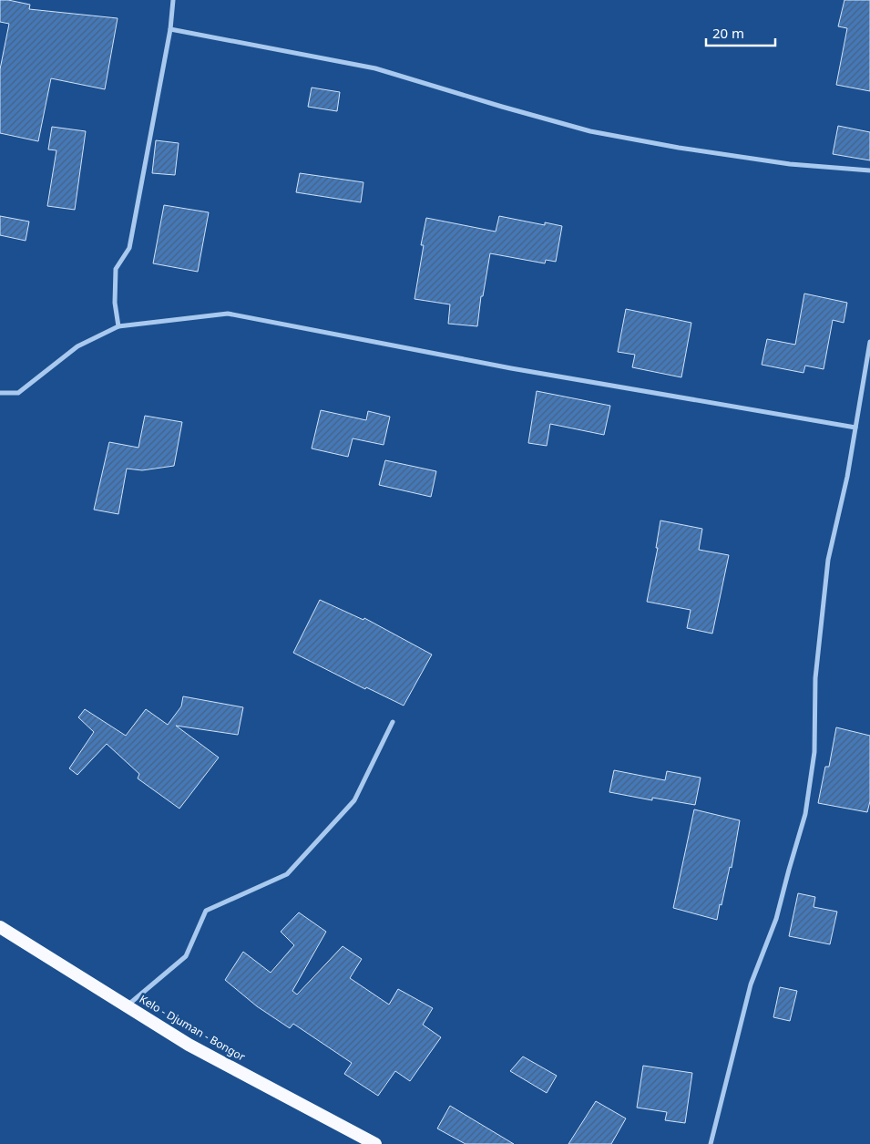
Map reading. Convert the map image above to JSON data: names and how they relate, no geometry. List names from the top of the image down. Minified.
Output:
{"streets":{"highway":["Kelo - Djuman - Bongor"]},"scale_bar":"20 m"}
